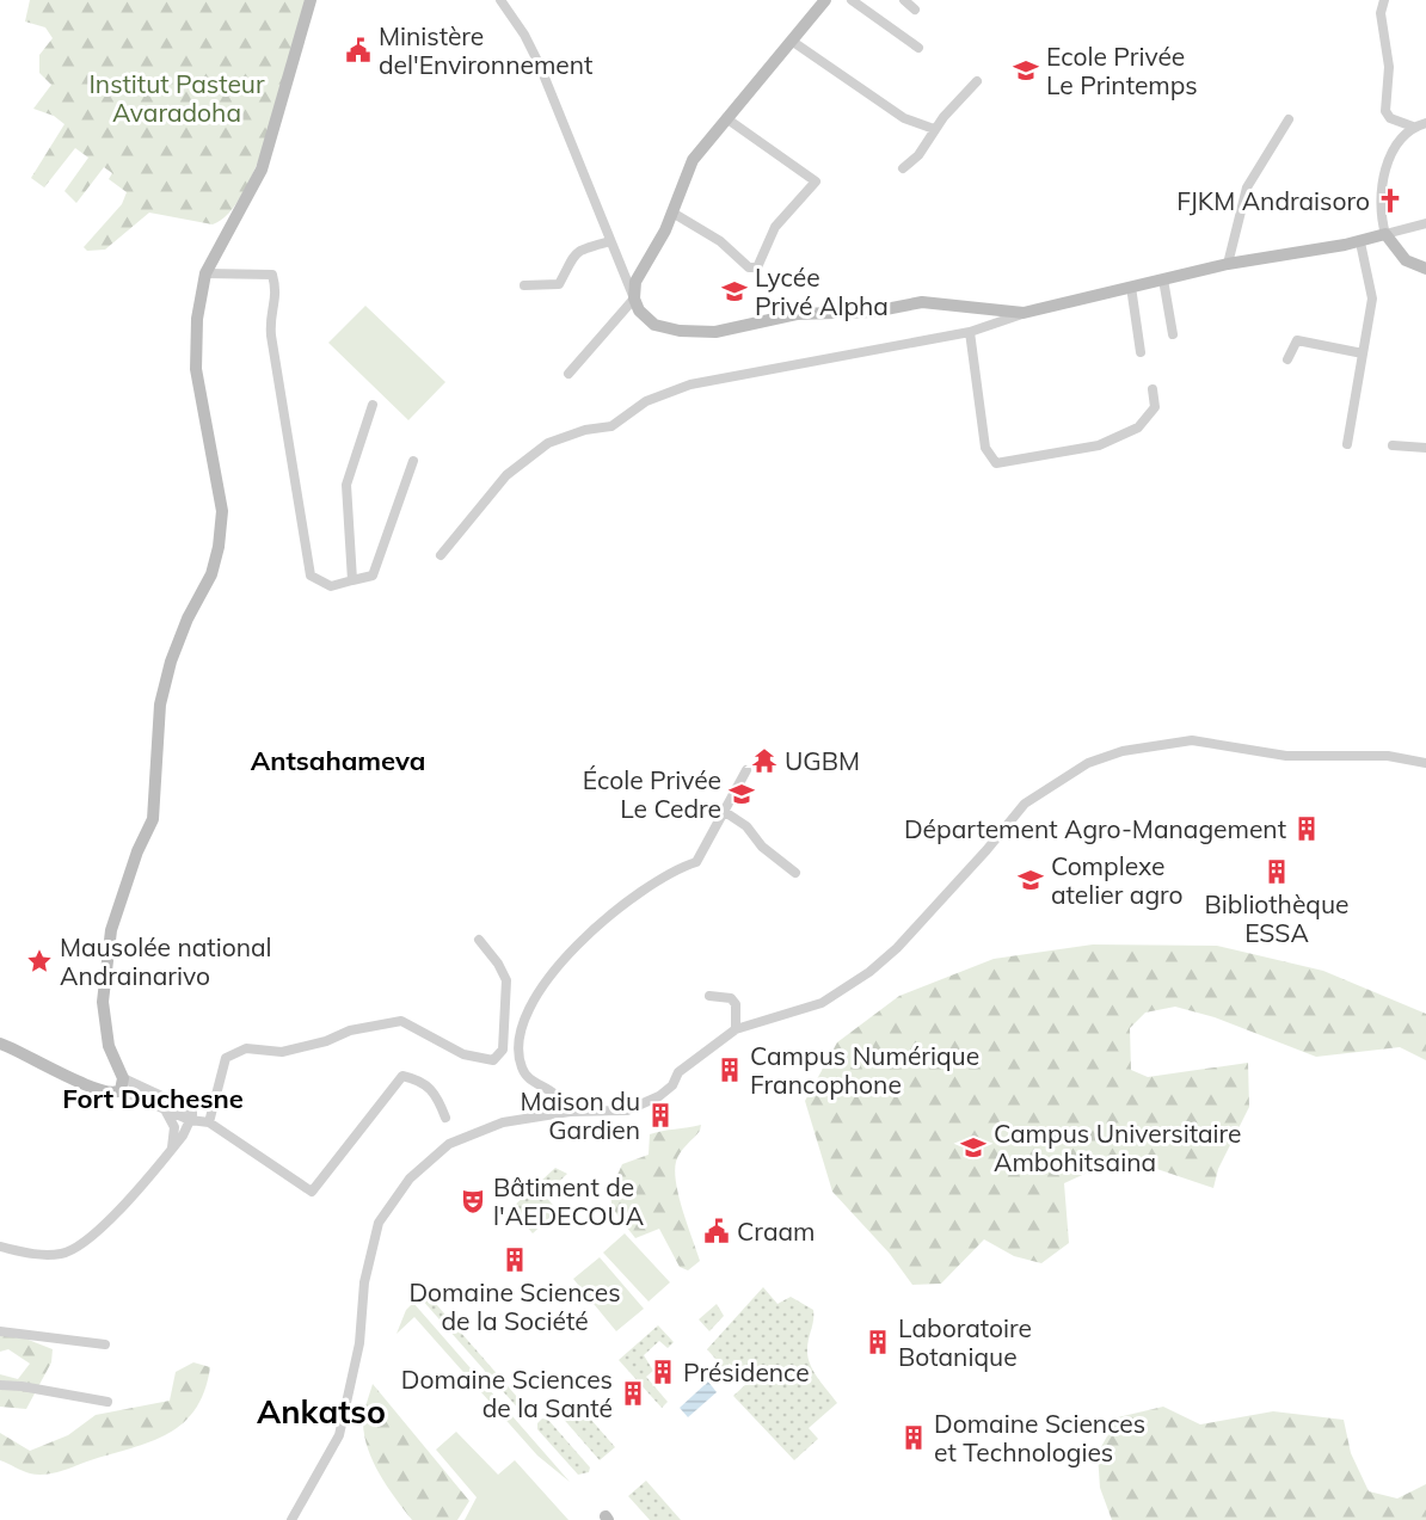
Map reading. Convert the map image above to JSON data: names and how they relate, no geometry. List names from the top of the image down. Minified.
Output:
{"districts":["Antsahameva","Fort Duchesne","Ankatso"],"parks":["Institut Pasteur Avaradoha"],"places":{"public building":["Ministère del'Environnement","Craam"],"school or university":["Ecole Privée Le Printemps","Lycée Privé Alpha","École Privée Le Cedre","Complexe atelier agro","Campus Universitaire Ambohitsaina"],"church":["FJKM Andraisoro"],"temple":["UGBM"],"building":["Département Agro-Management","Bibliothèque ESSA","Campus Numérique Francophone","Maison du Gardien","Domaine Sciences de la Société","Laboratoire Botanique","Présidence","Domaine Sciences de la Santé","Domaine Sciences et Technologies"],"place":["Mausolée national Andrainarivo"],"theatre":["Bâtiment de l'AEDECOUA"]}}
